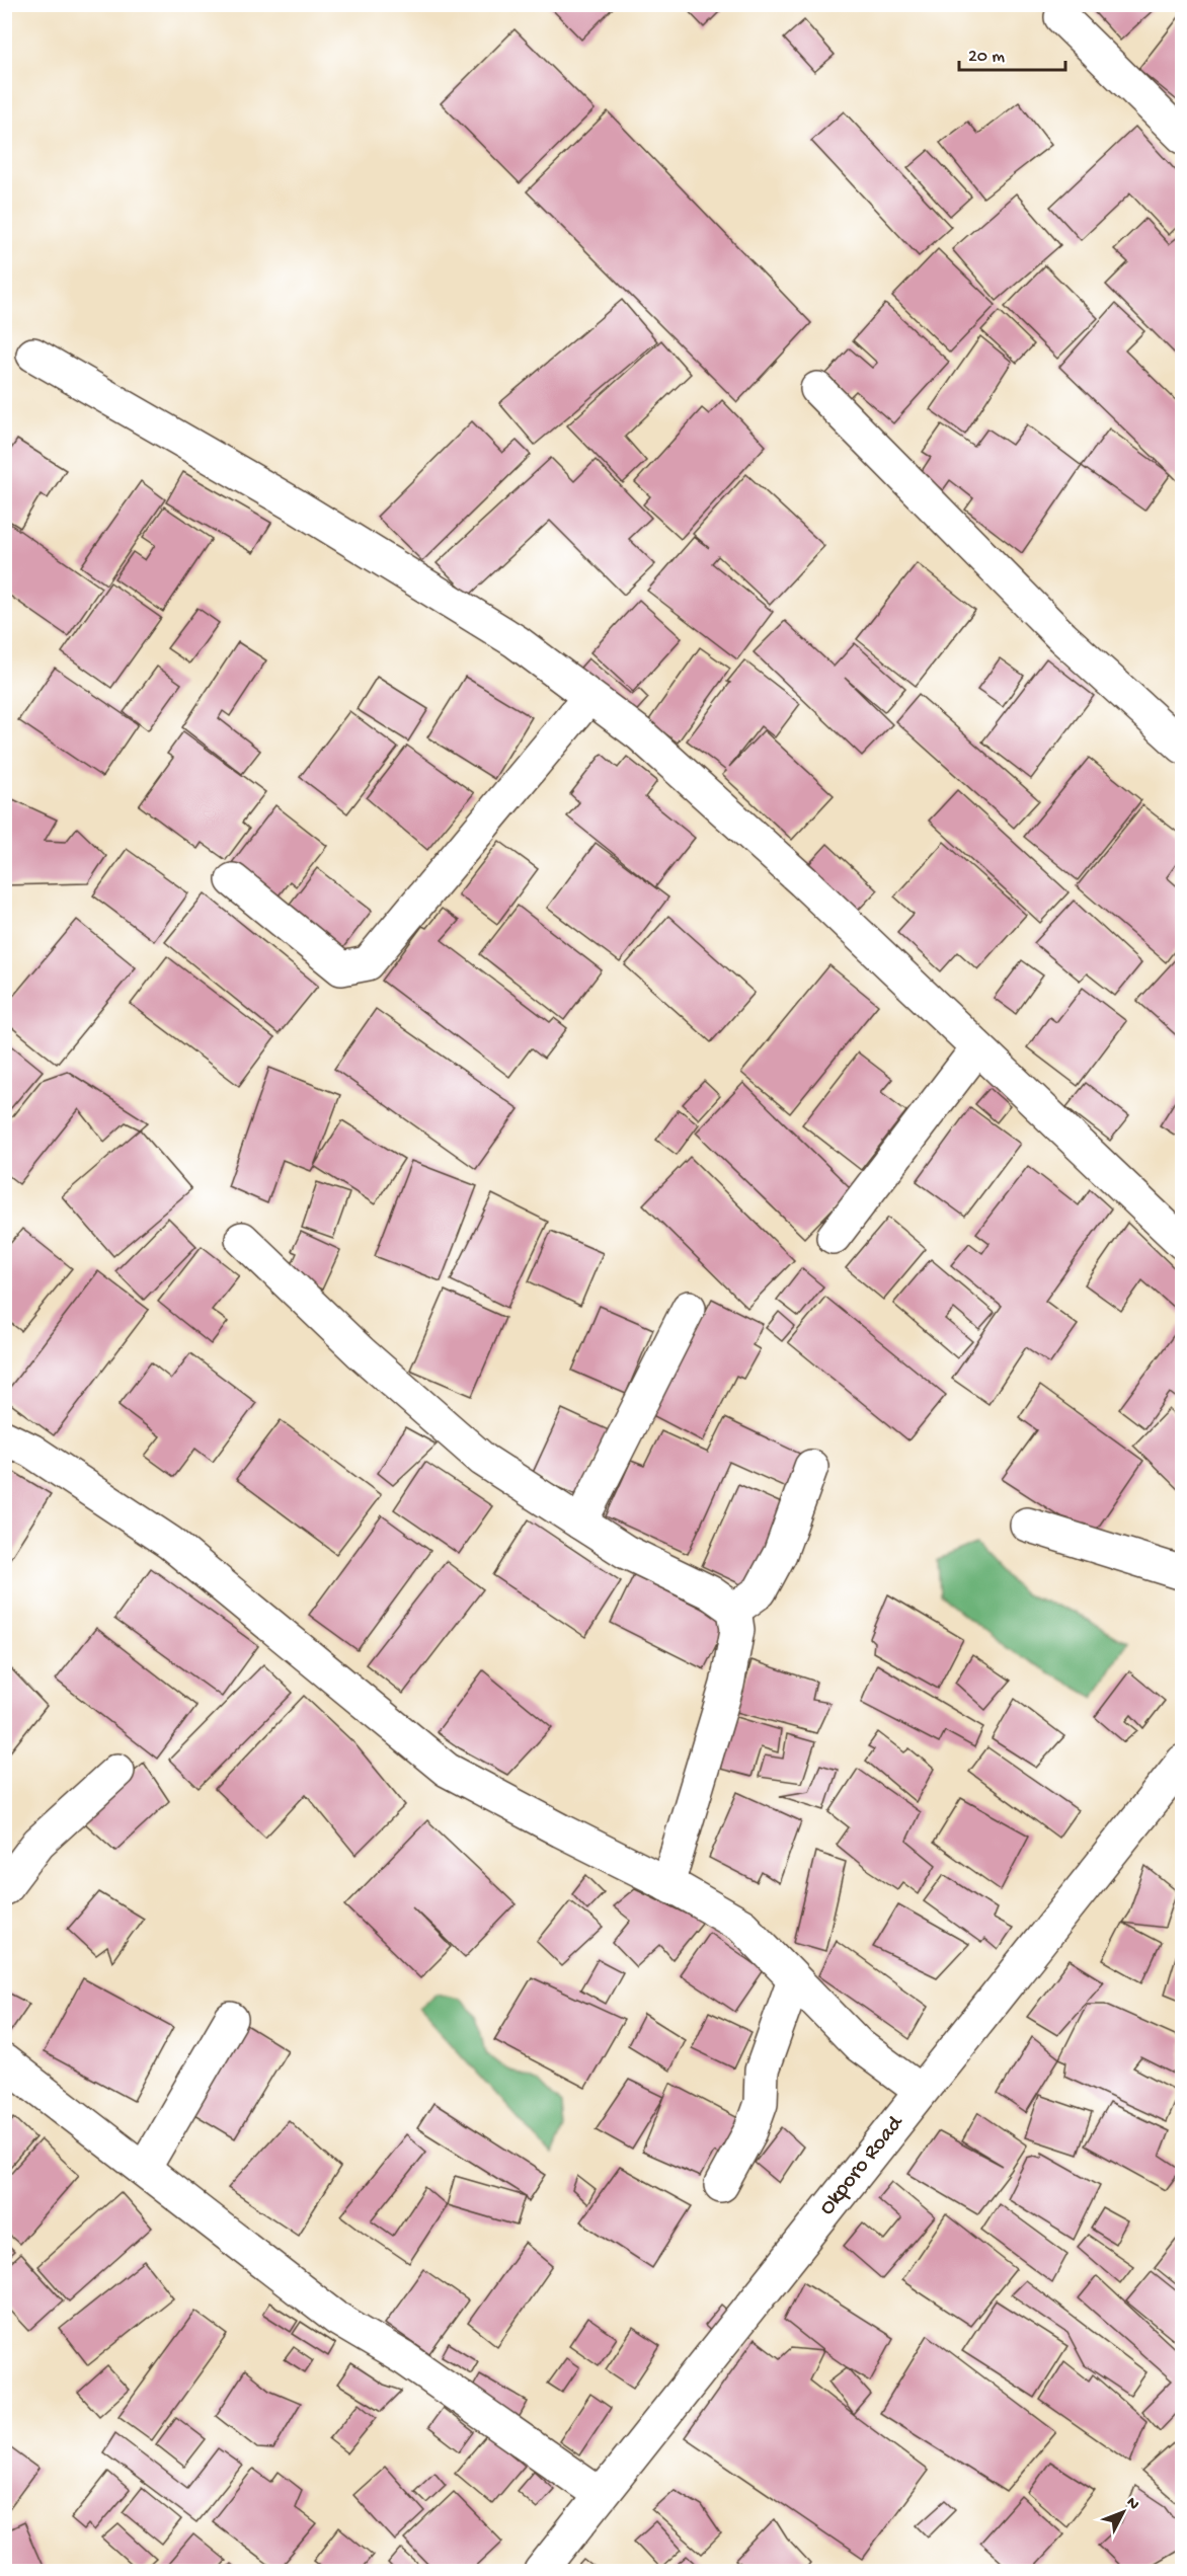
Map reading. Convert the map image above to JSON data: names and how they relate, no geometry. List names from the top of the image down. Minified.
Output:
{"streets":{"street":["Okporo Road"]},"scale_bar":"20 m","north":"top right"}
